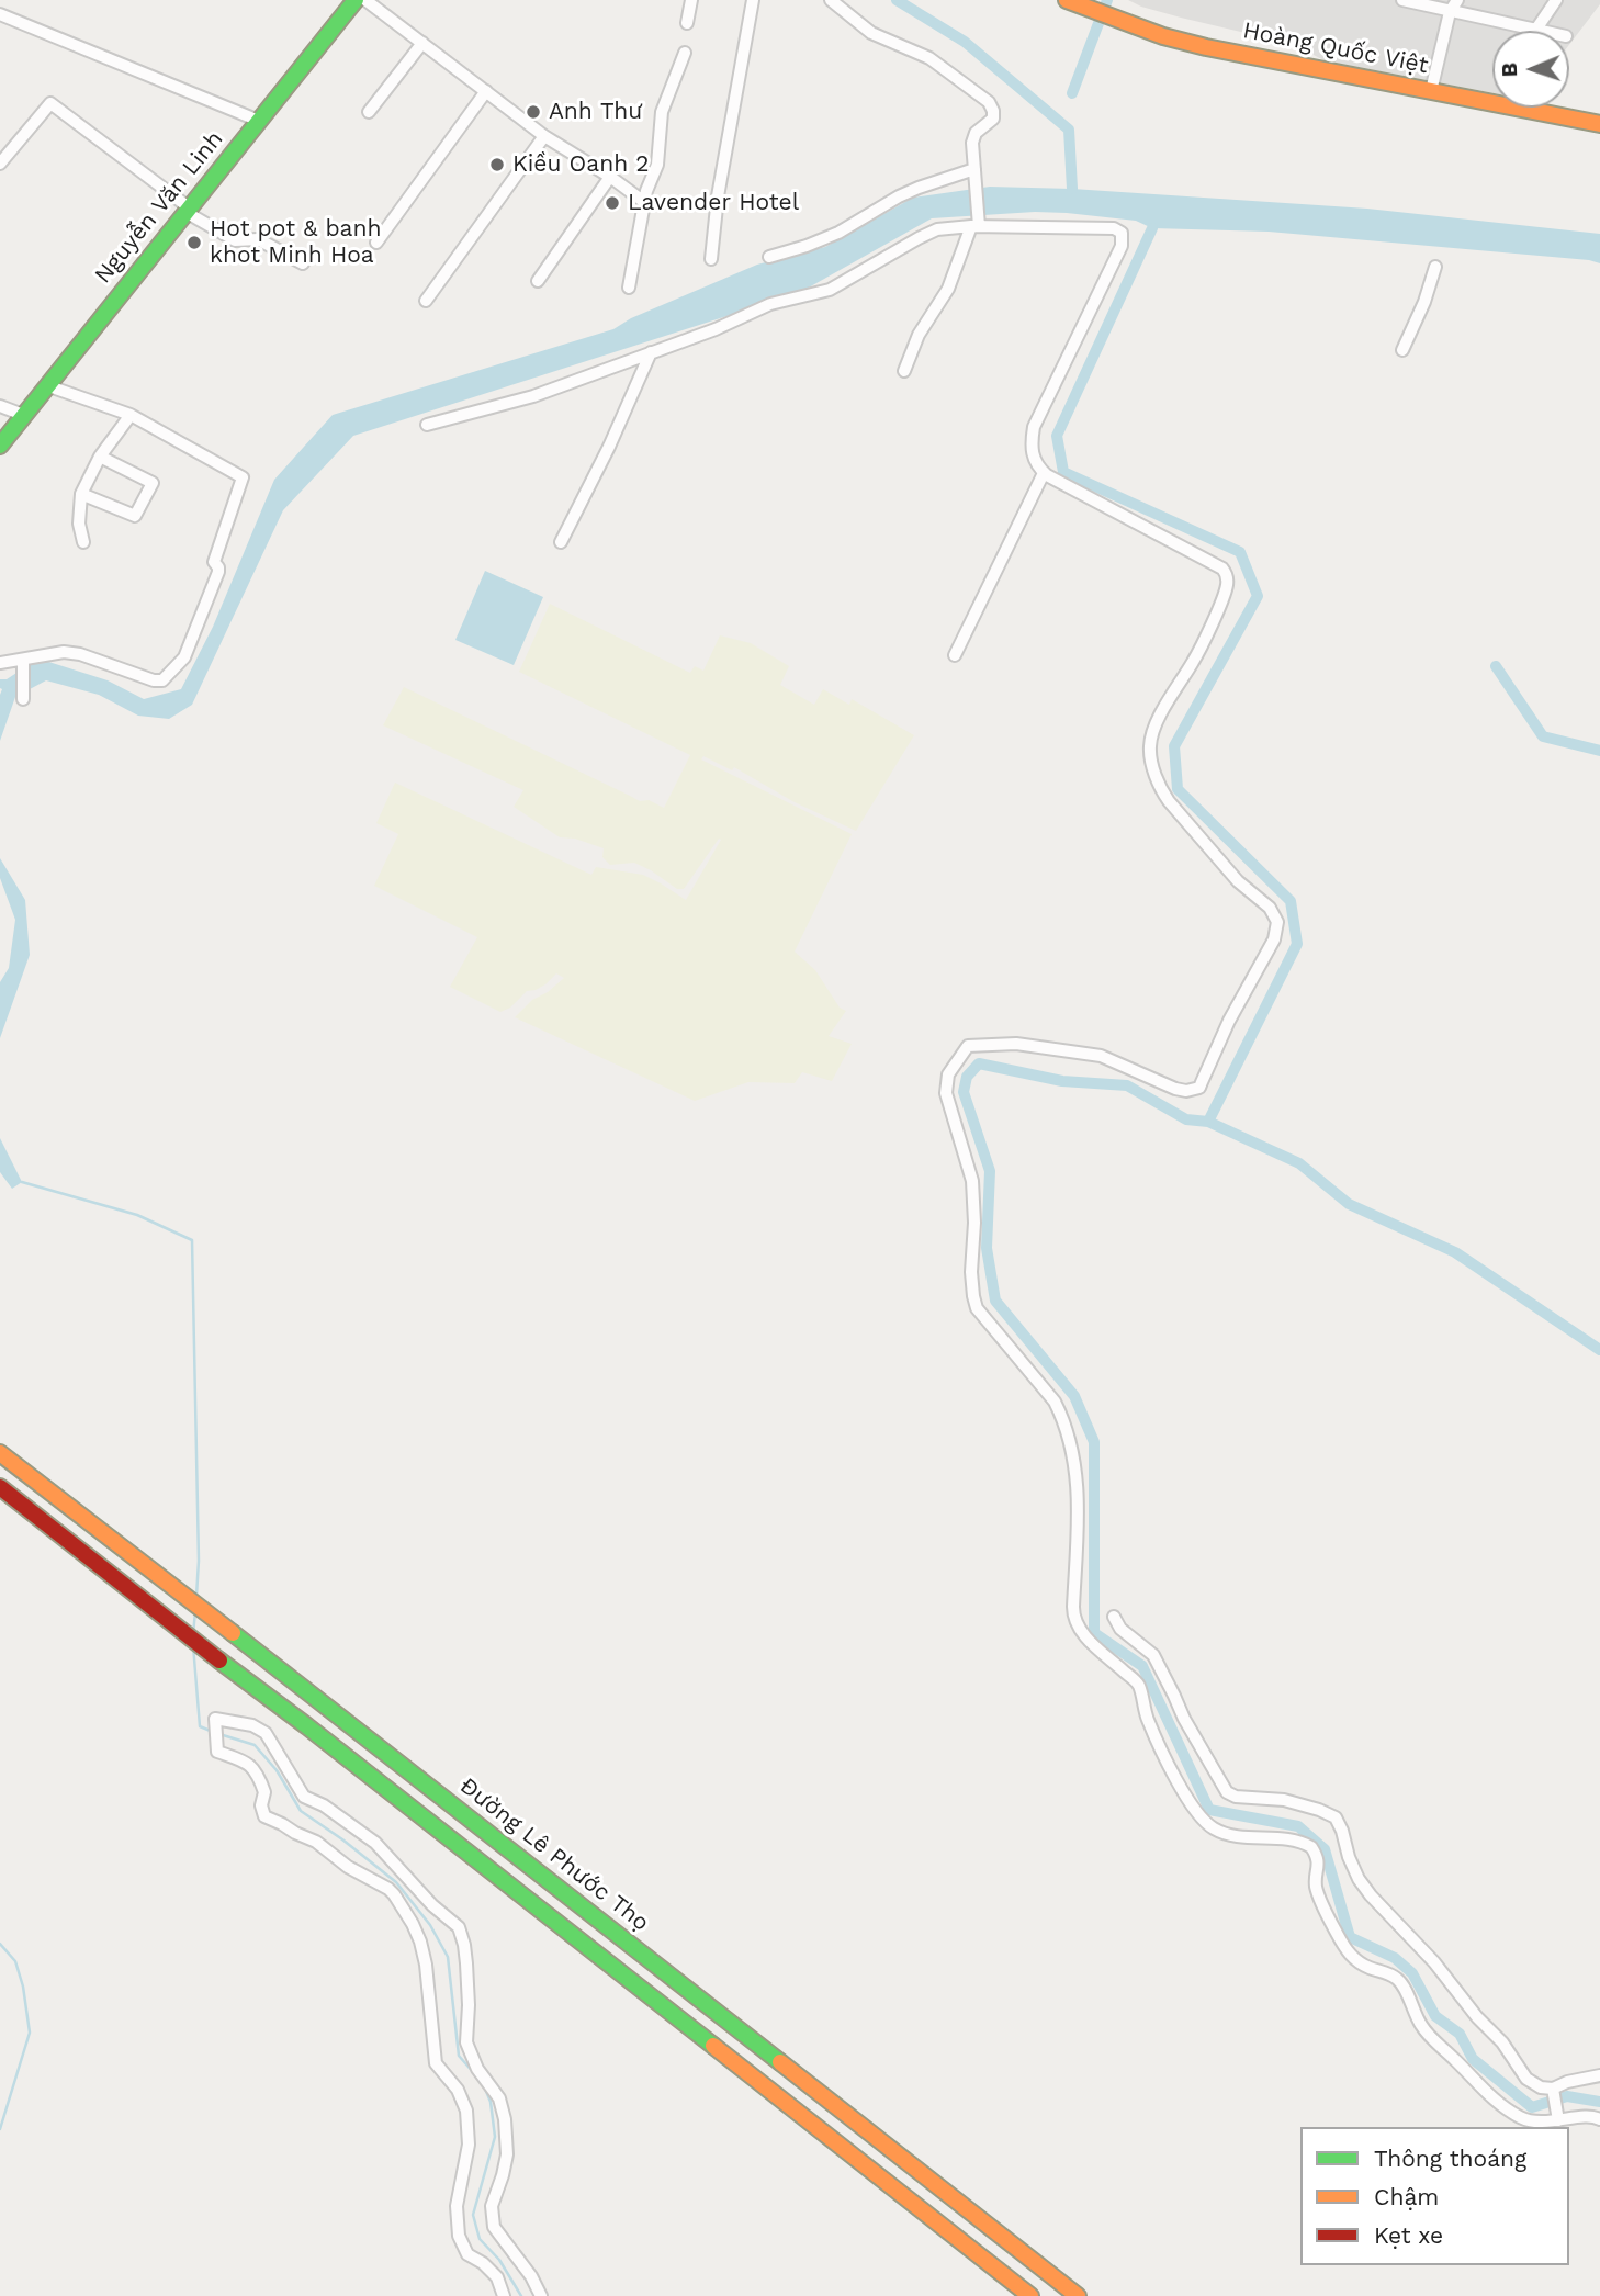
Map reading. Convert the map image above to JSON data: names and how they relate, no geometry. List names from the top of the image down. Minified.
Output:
{"streets":{"main road":["Hoàng Quốc Việt","Nguyễn Văn Linh","Đường Lê Phước Thọ"]},"places":["Anh Thư","Kiều Oanh 2","Lavender Hotel","Hot pot & banh khot Minh Hoa"],"legend":["Thông thoáng","Chậm","Kẹt xe"],"north":"left"}
